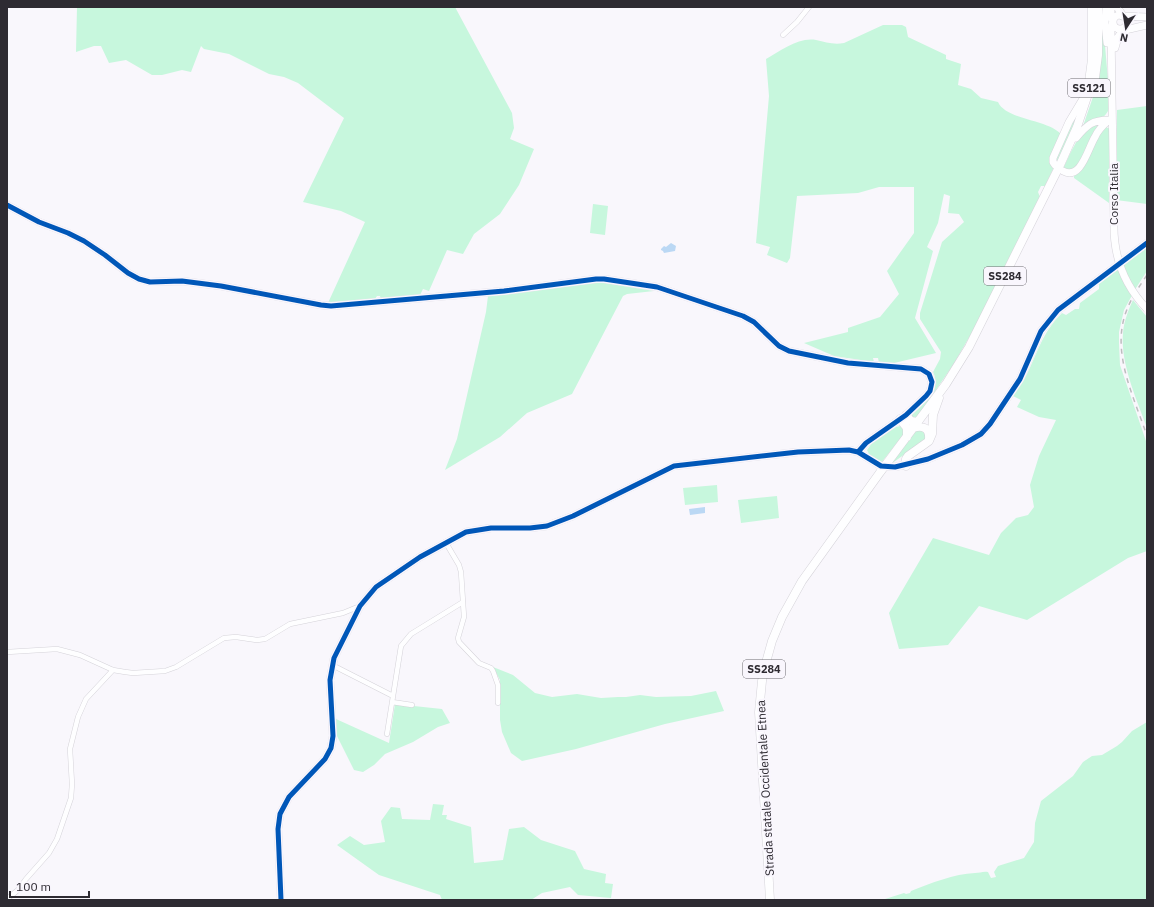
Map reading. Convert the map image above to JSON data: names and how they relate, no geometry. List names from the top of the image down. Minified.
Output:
{"streets":{"main road":["SS121","SS284","Strada statale Occidentale Etnea"],"street":["Corso Italia"]},"crossings":[["SS121","SS284"],["SS284","Strada statale Occidentale Etnea"]],"scale_bar":"100 m","north":"bottom"}
